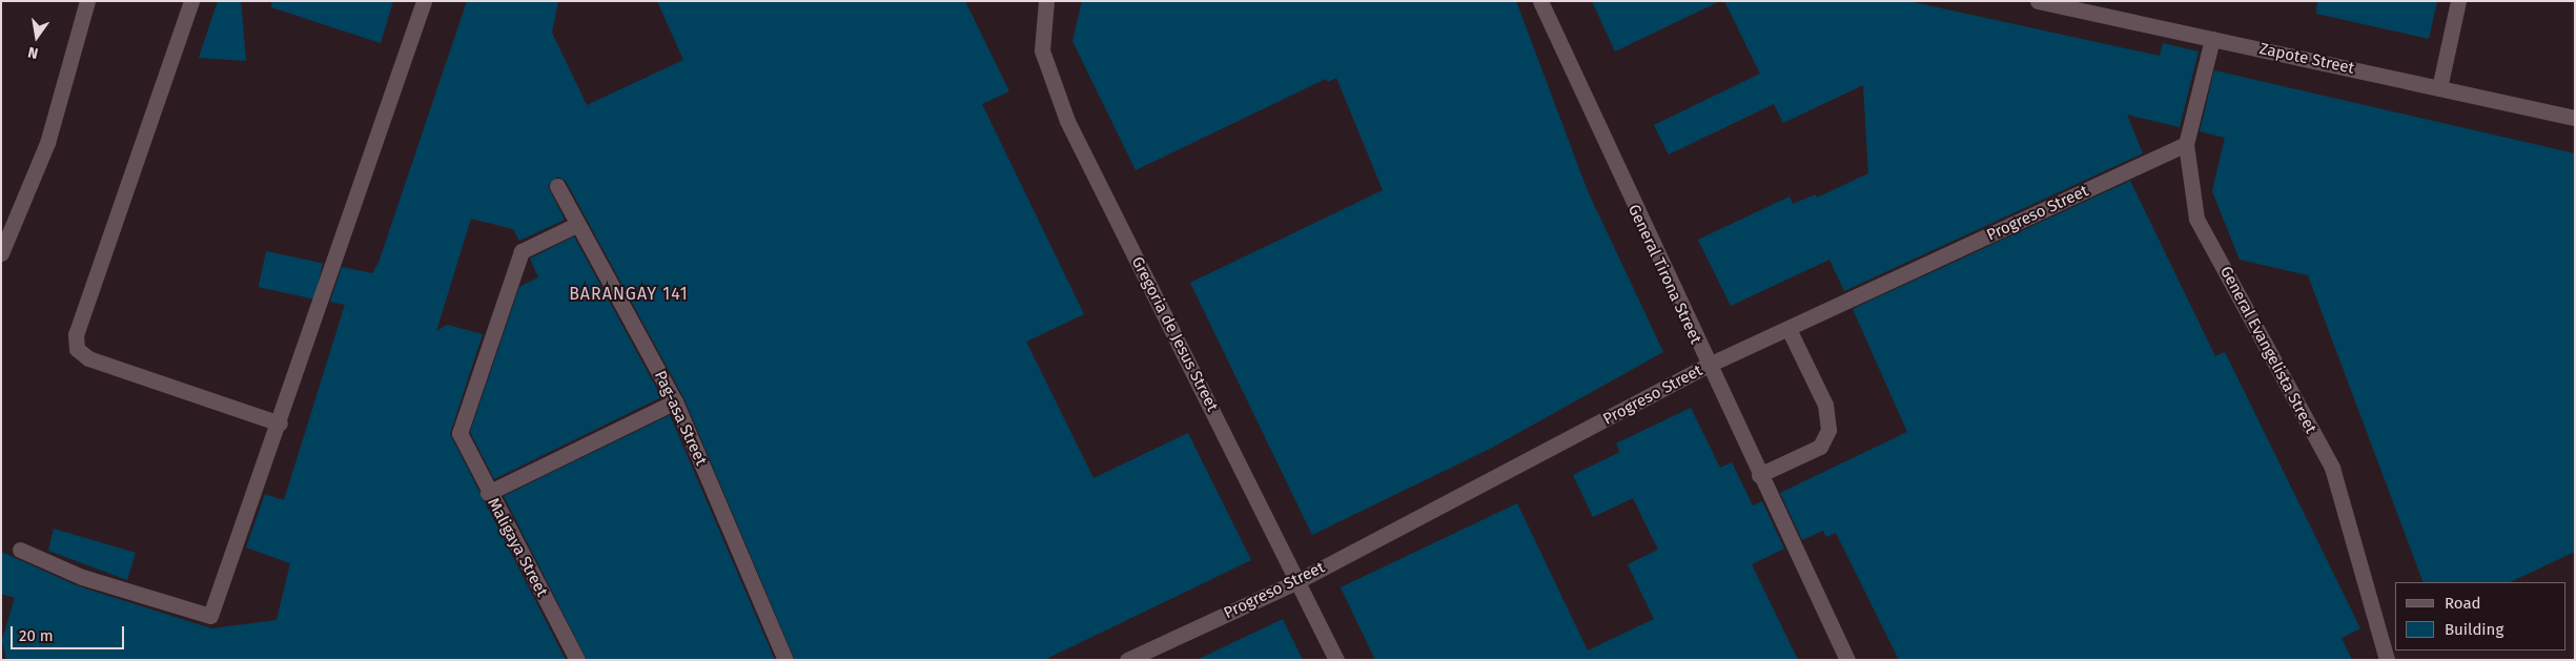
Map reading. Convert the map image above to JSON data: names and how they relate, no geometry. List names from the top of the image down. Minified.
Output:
{"streets":{"street":["Zapote Street","Progreso Street","General Tirona Street","Gregoria de Jesus Street","General Evangelista Street","Pag-asa Street","Maligaya Street"]},"crossings":[["Zapote Street","General Evangelista Street"],["Progreso Street","General Tirona Street"],["Progreso Street","Gregoria de Jesus Street"],["Progreso Street","General Evangelista Street"],["Pag-asa Street","Maligaya Street"]],"districts":["BARANGAY 141"],"legend":["Road","Building"],"scale_bar":"20 m","north":"bottom"}
